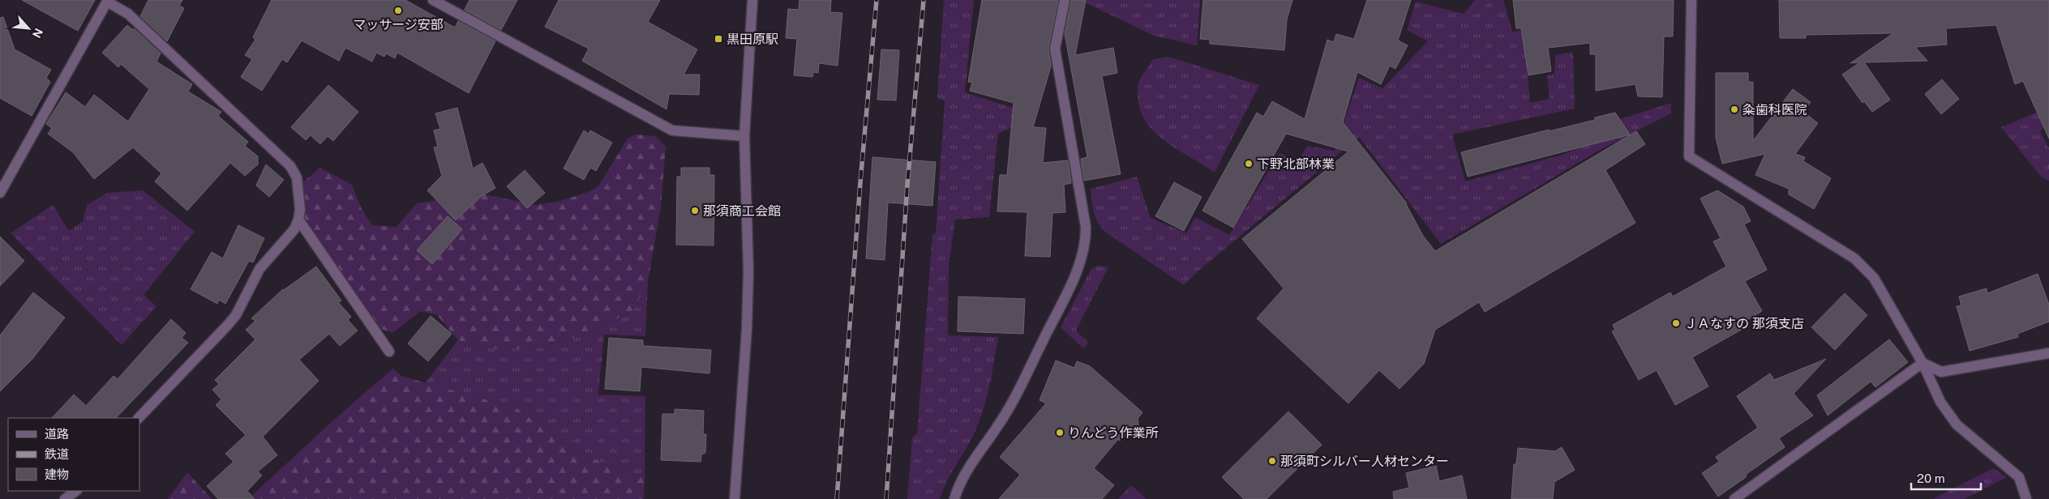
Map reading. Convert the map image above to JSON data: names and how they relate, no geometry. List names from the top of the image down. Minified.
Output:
{"places":{"other":["マッサージ安部","粂歯科医院","下野北部林業","那須商工会館","ＪＡなすの 那須支店","りんどう作業所","那須町シルバー人材センター"],"transit":["黒田原駅"]},"legend":["道路","鉄道","建物"],"scale_bar":"20 m","north":"bottom right"}
